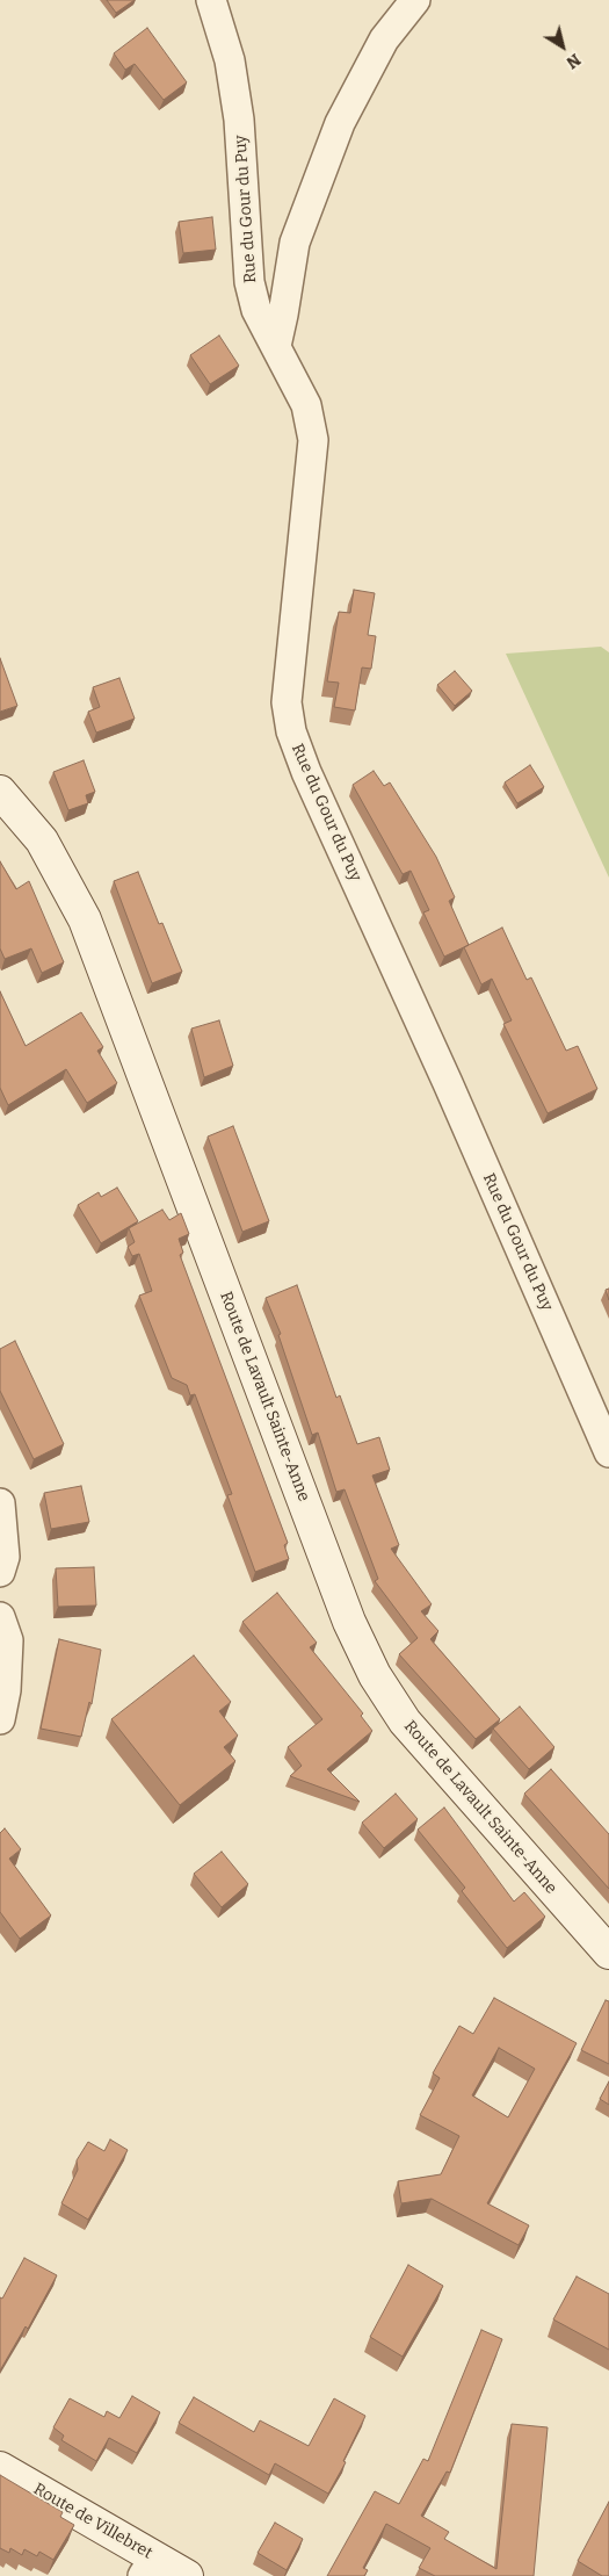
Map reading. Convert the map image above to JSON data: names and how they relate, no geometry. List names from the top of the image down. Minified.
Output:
{"streets":{"street":["Rue du Gour du Puy","Route de Lavault Sainte-Anne","Route de Villebret"]},"north":"bottom right"}
